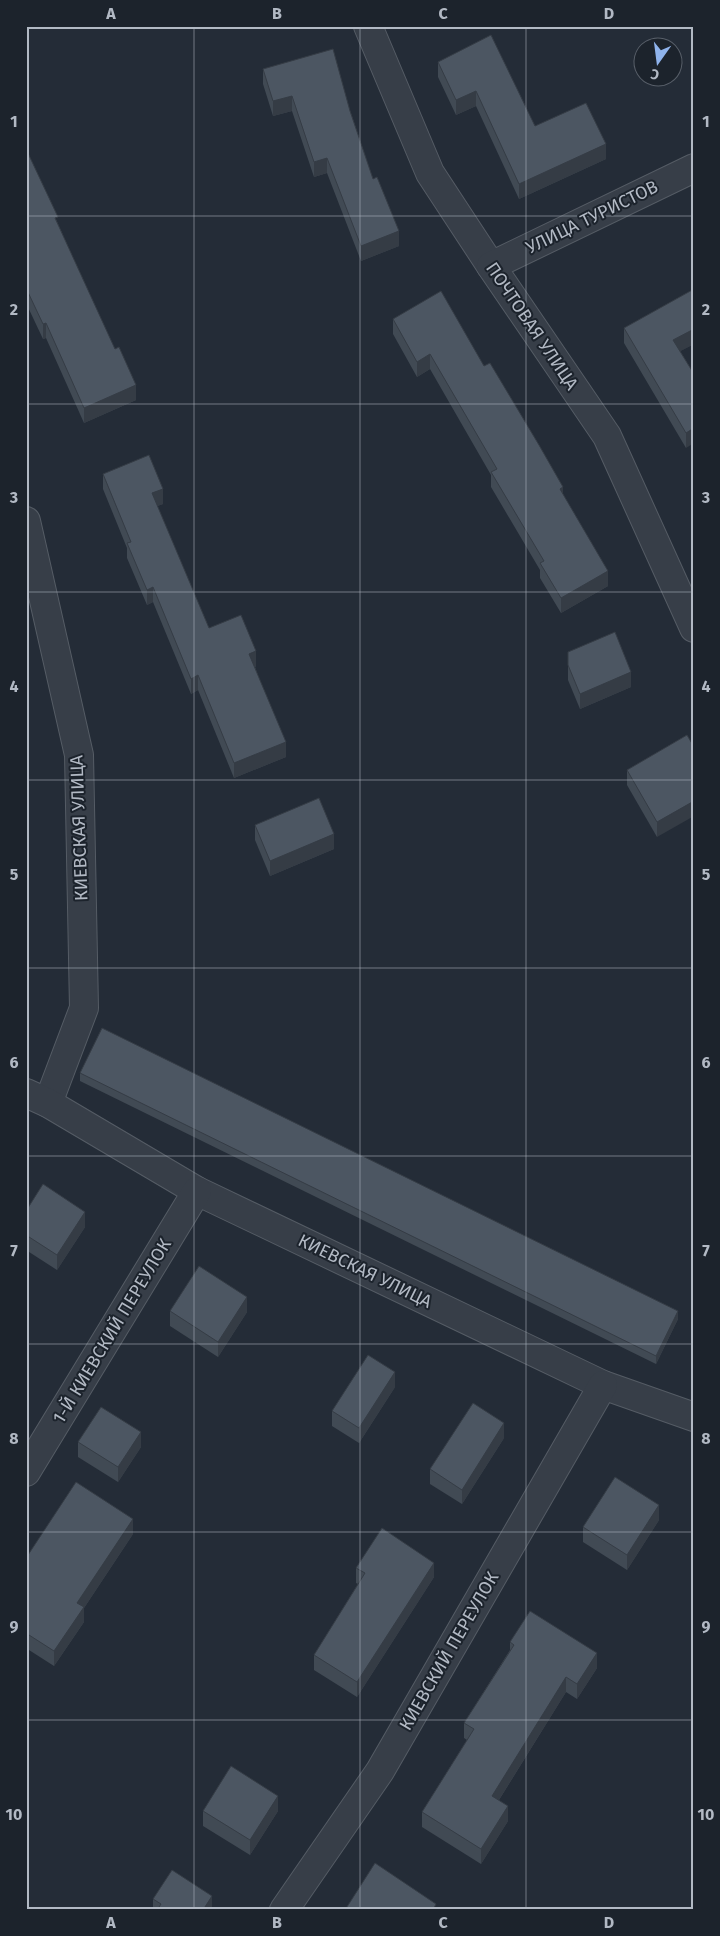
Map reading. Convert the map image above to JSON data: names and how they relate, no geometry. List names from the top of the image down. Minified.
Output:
{"streets":{"street":["УЛИЦА ТУРИСТОВ","ПОЧТОВАЯ УЛИЦА","КИЕВСКАЯ УЛИЦА","1-Й КИЕВСКИЙ ПЕРЕУЛОК","КИЕВСКИЙ ПЕРЕУЛОК"]},"crossings":[["УЛИЦА ТУРИСТОВ","ПОЧТОВАЯ УЛИЦА"],["КИЕВСКАЯ УЛИЦА","1-Й КИЕВСКИЙ ПЕРЕУЛОК"],["КИЕВСКАЯ УЛИЦА","КИЕВСКИЙ ПЕРЕУЛОК"]],"north":"bottom","grid":{"columns":["A","B","C","D"],"rows":["1","2","3","4","5","6","7","8","9","10"]}}
